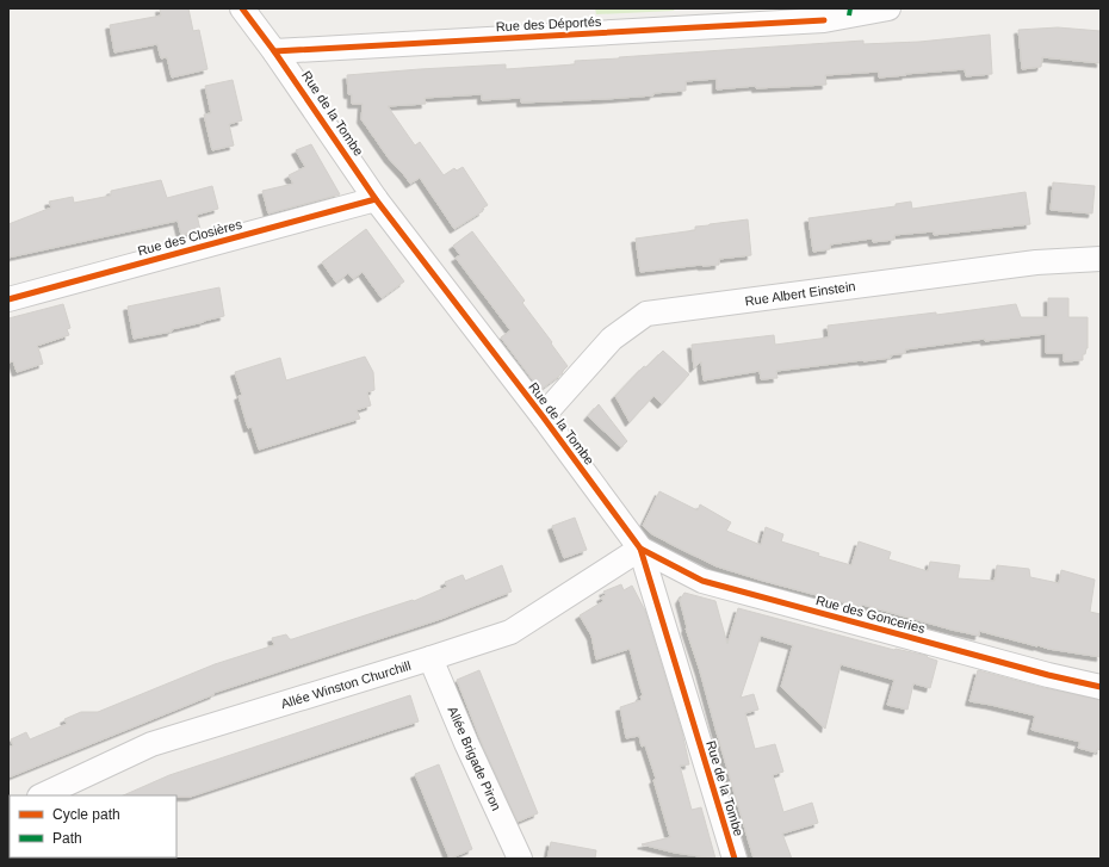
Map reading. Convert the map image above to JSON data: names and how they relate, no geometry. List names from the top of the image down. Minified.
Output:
{"streets":{"street":["Rue des Déportés","Rue de la Tombe","Rue des Closières","Rue Albert Einstein","Rue des Gonceries","Allée Winston Churchill","Allée Brigade Piron"]},"crossings":[["Rue des Déportés","Rue de la Tombe"],["Rue de la Tombe","Rue des Closières"],["Rue de la Tombe","Rue Albert Einstein"],["Rue de la Tombe","Rue des Gonceries"],["Rue de la Tombe","Allée Winston Churchill"],["Rue des Gonceries","Allée Winston Churchill"],["Allée Winston Churchill","Allée Brigade Piron"]],"legend":["Cycle path","Path"]}
